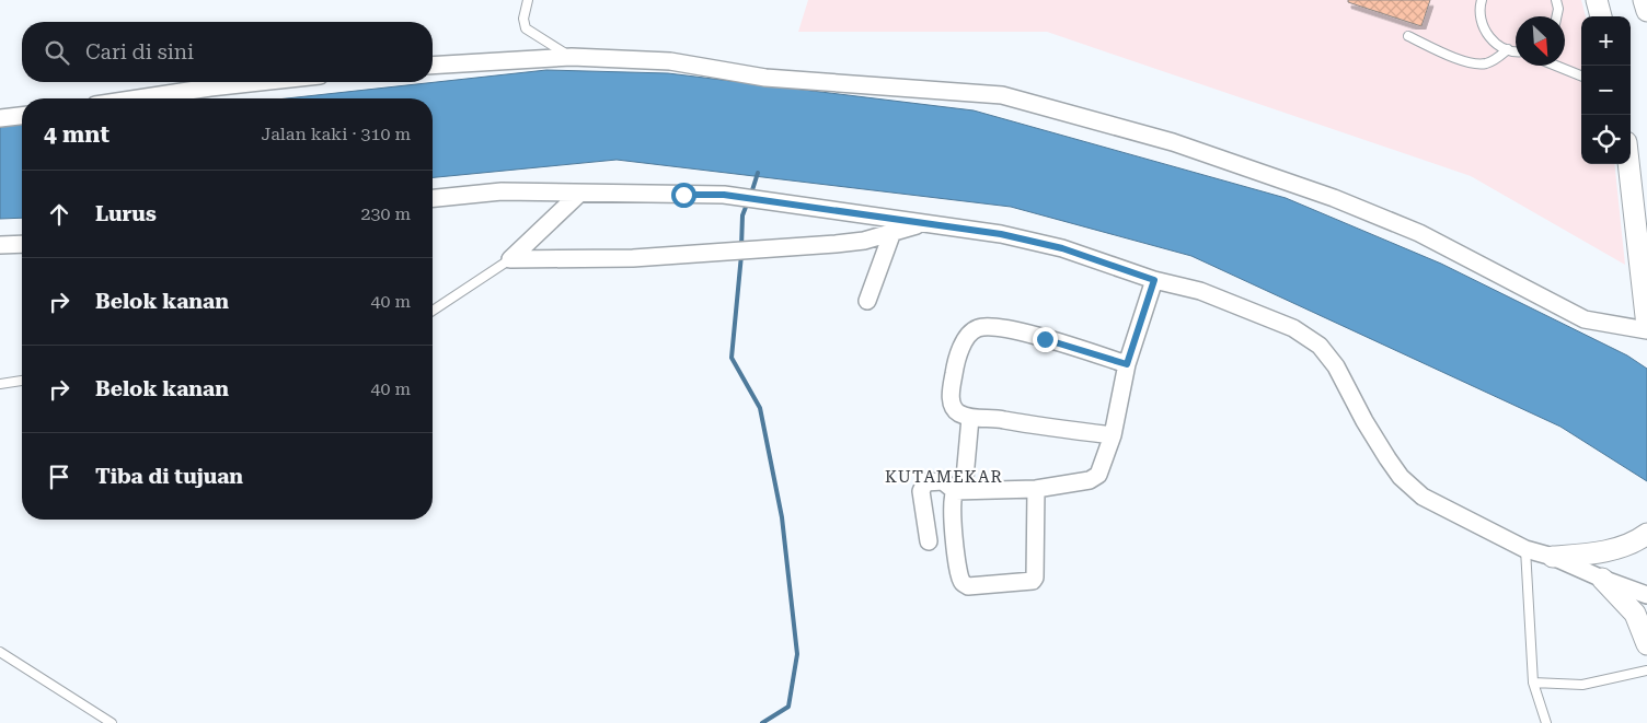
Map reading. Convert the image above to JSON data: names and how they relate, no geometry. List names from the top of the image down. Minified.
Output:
{"districts":["KUTAMEKAR"],"north":"bottom right","page":{"map_buttons":["+","−"],"search":"Cari di sini","heading":["4 mnt","Jalan kaki · 310 m"],"list":[["Lurus","230 m"],["Belok kanan","40 m"],["Belok kanan","40 m"],"Tiba di tujuan"]}}
